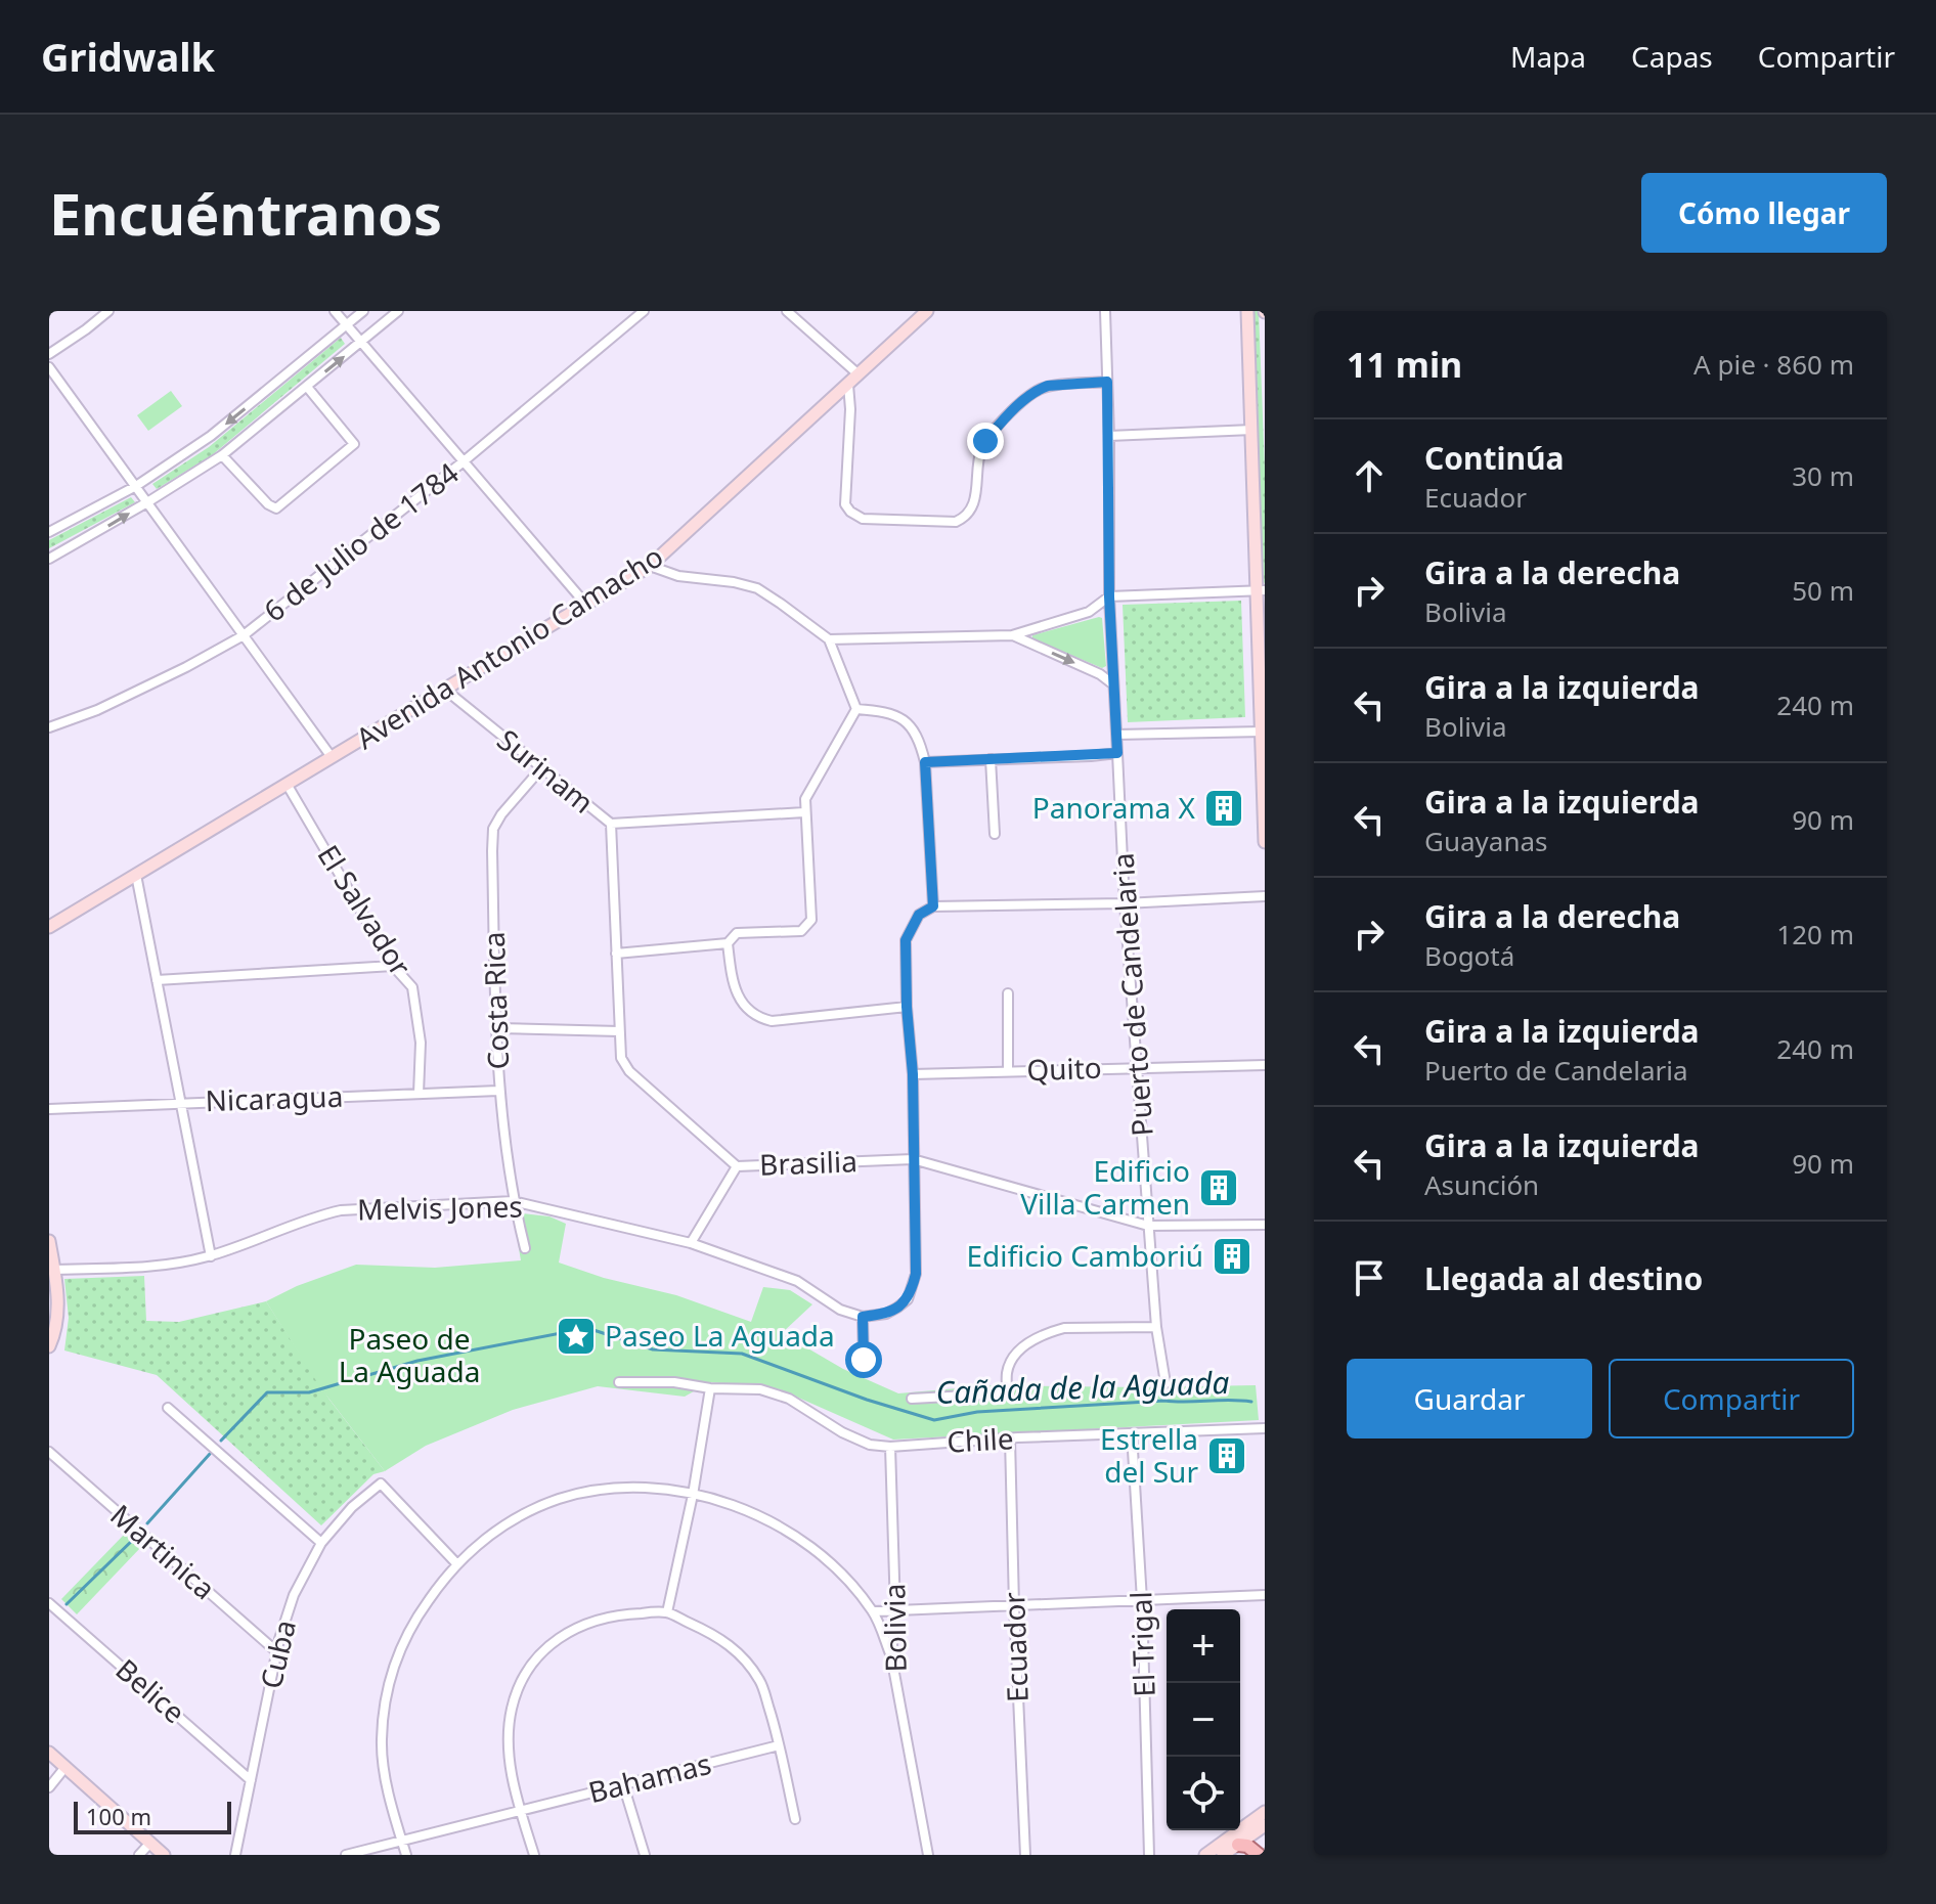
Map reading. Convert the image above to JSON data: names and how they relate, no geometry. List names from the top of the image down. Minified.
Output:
{"streets":{"street":["6 de Julio de 1784","Avenida Antonio Camacho","Surinam","El Salvador","Puerto de Candelaria","Costa Rica","Quito","Nicaragua","Brasilia","Melvis Jones","Chile","Martinica","Bolivia","El Trigal","Ecuador","Cuba","Belice","Bahamas"]},"crossings":[["Avenida Antonio Camacho","Surinam"],["Avenida Antonio Camacho","El Salvador"],["Surinam","Costa Rica"],["Surinam","Brasilia"],["El Salvador","Nicaragua"],["Puerto de Candelaria","Quito"],["Puerto de Candelaria","Brasilia"],["Costa Rica","Nicaragua"],["Costa Rica","Melvis Jones"],["Chile","Bolivia"],["Chile","El Trigal"],["Chile","Ecuador"],["Martinica","Cuba"],["Cuba","Belice"]],"water":["Cañada de la Aguada"],"parks":["Paseo de La Aguada"],"places":{"building":["Panorama X","Edificio Villa Carmen","Edificio Camboriú","Estrella del Sur"],"place":["Paseo La Aguada"]},"scale_bar":"100 m","page":{"header":"Gridwalk","nav":["Mapa","Capas","Compartir"],"buttons":["Cómo llegar",["Guardar","Compartir"]],"title":"Encuéntranos","heading":["11 min","A pie · 860 m"],"list":[["Continúa","Ecuador","30 m"],["Gira a la derecha","Bolivia","50 m"],["Gira a la izquierda","Bolivia","240 m"],["Gira a la izquierda","Guayanas","90 m"],["Gira a la derecha","Bogotá","120 m"],["Gira a la izquierda","Puerto de Candelaria","240 m"],["Gira a la izquierda","Asunción","90 m"],"Llegada al destino"],"map_buttons":["+","−"],"scale":"100 m"}}
